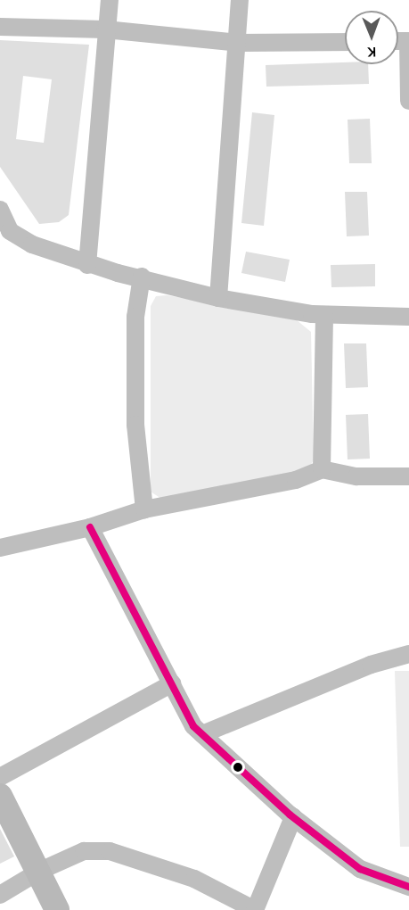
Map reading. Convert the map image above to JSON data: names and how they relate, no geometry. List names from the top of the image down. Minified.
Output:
{"north":"bottom"}
